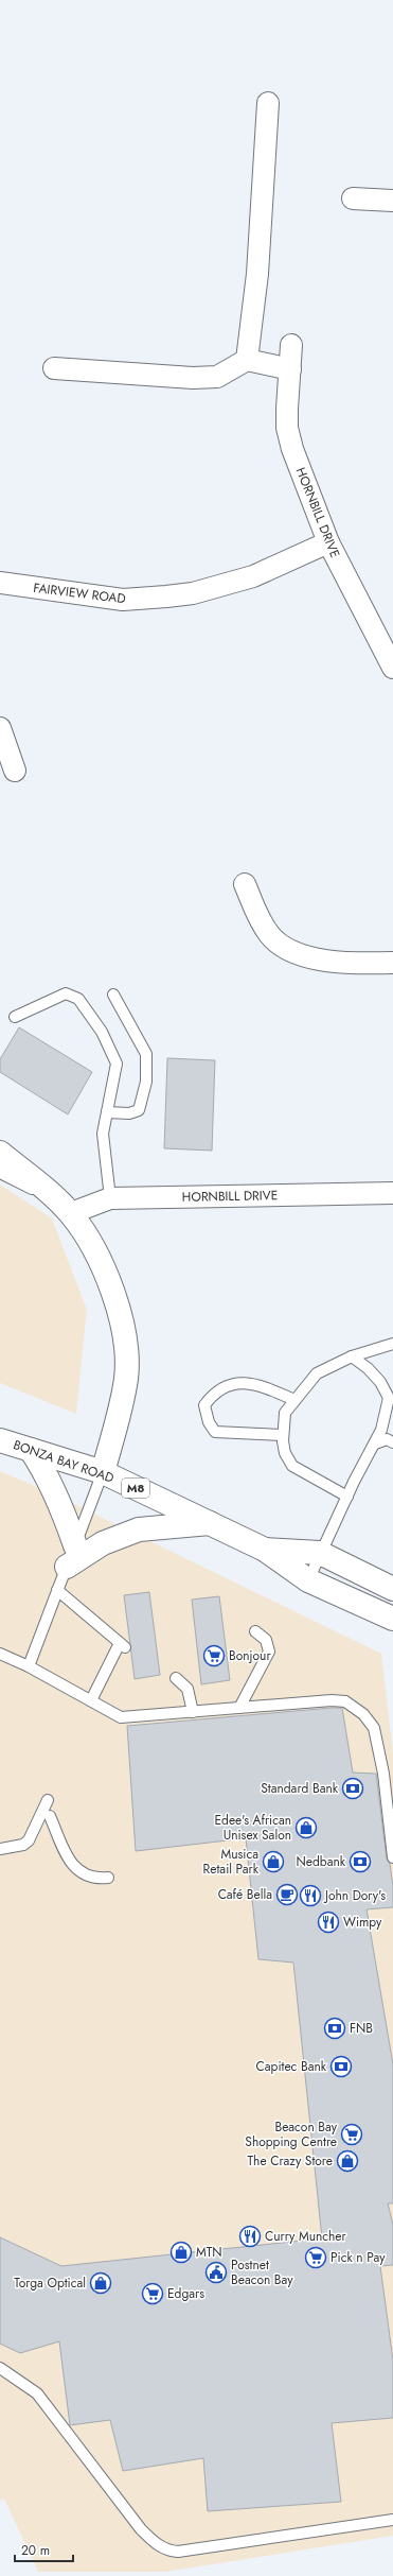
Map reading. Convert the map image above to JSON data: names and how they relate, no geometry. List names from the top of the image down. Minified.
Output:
{"streets":{"main road":["BONZA BAY ROAD","M8"],"street":["HORNBILL DRIVE","FAIRVIEW ROAD"]},"crossings":[["HORNBILL DRIVE","FAIRVIEW ROAD"]],"places":{"supermarket":["Bonjour","Beacon Bay Shopping Centre","Pick n Pay","Edgars"],"bank":["Standard Bank","Nedbank","FNB","Capitec Bank"],"shop":["Edee's African Unisex Salon","Musica Retail Park","The Crazy Store","MTN","Torga Optical"],"cafe":["Café Bella"],"restaurant":["John Dory's","Wimpy","Curry Muncher"],"public building":["Postnet Beacon Bay"]},"scale_bar":"20 m"}
